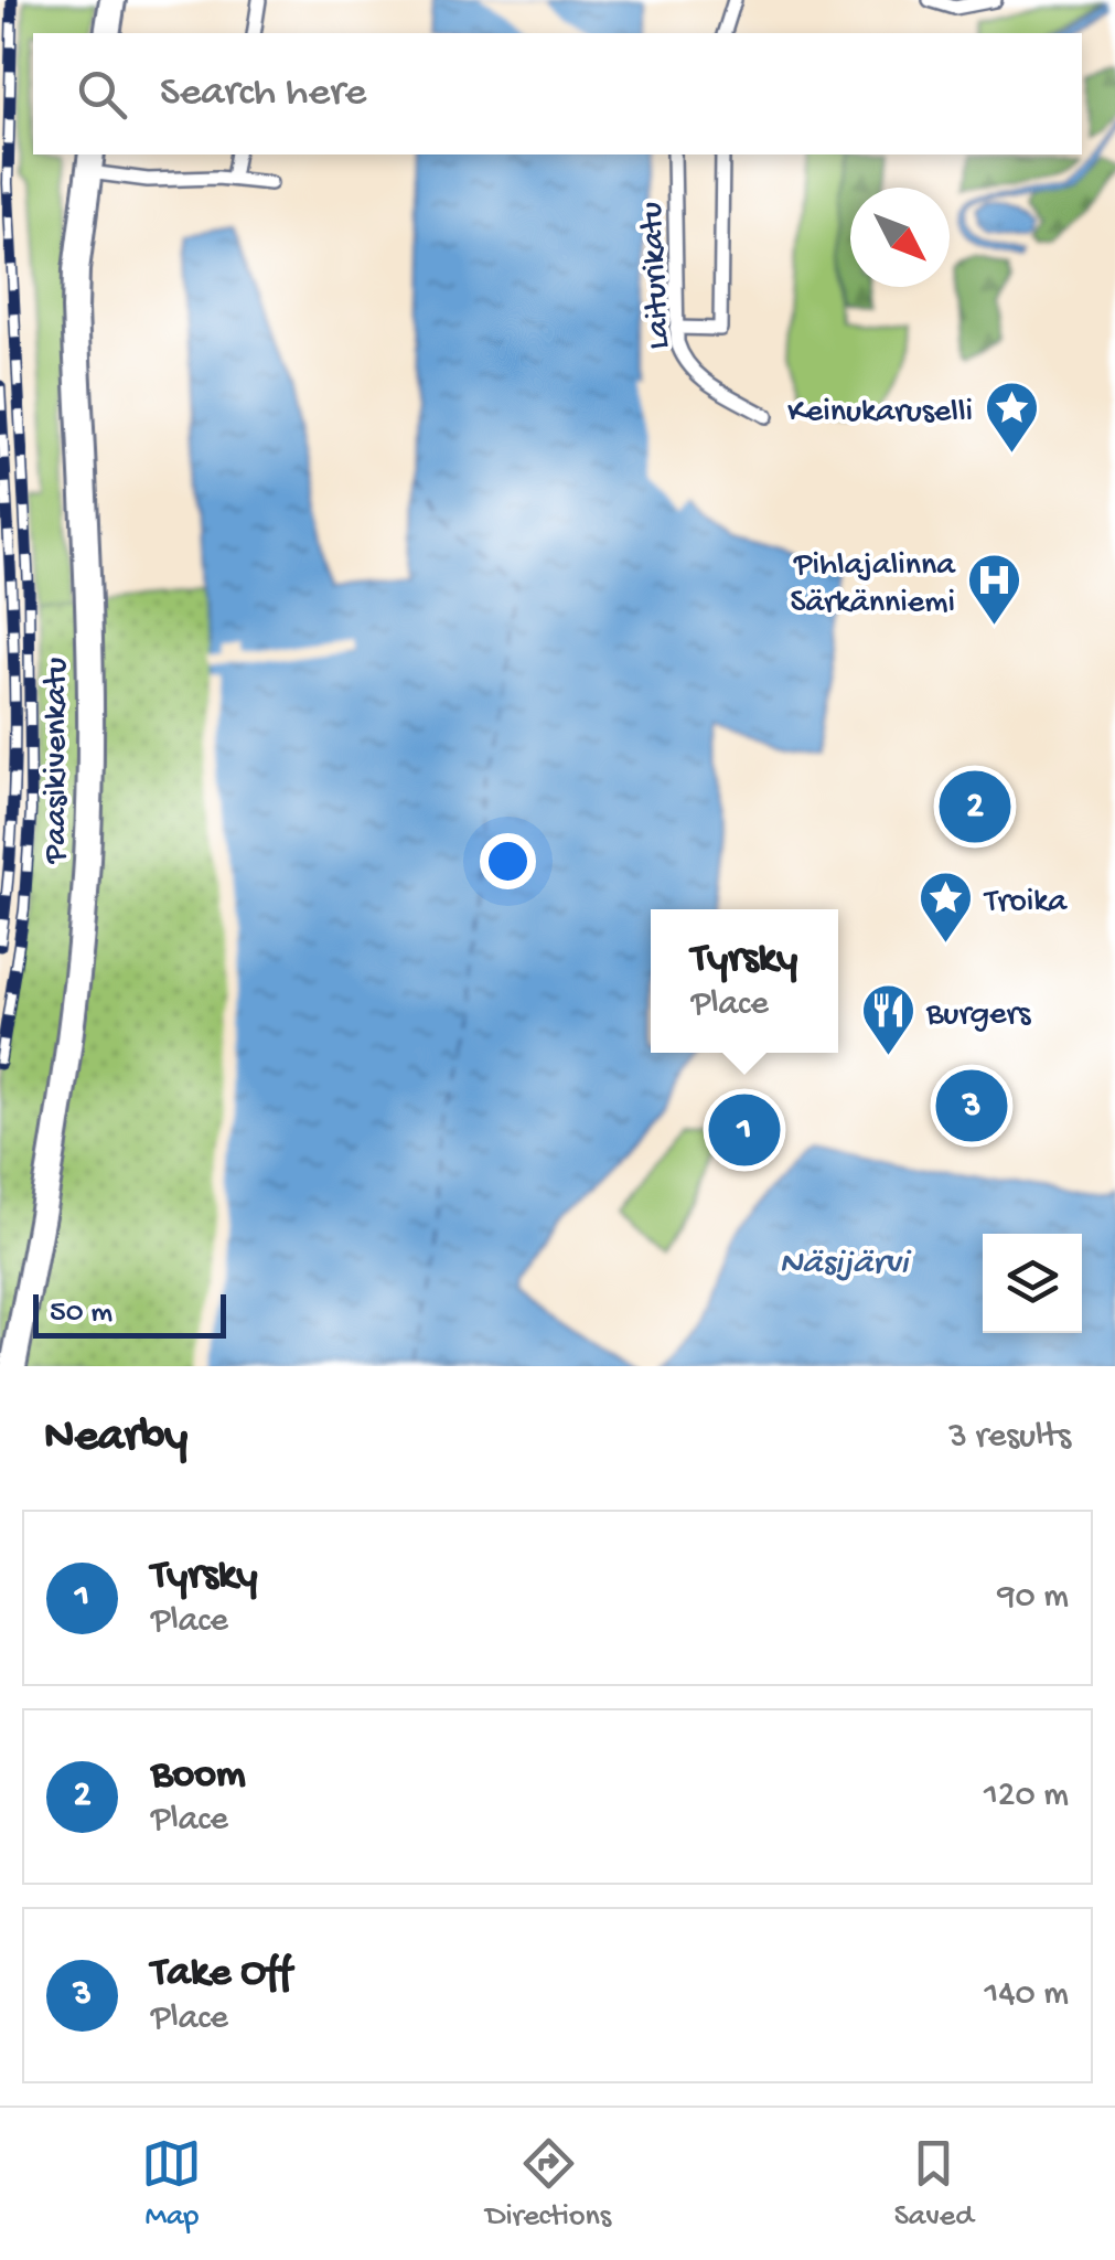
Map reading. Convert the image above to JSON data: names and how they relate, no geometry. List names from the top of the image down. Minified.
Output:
{"streets":{"street":["Paasikivenkatu"],"lane":["Laiturikatu"]},"water":["Näsijärvi"],"places":{"place":["Keinukaruselli","Troika"],"hospital":["Pihlajalinna Särkänniemi"],"restaurant":["Burgers"]},"scale_bar":"50 m","north":"bottom right","page":{"search":"Search here","pins":["2","3","1"],"popup":["Tyrsky","Place"],"scale":"50 m","heading":["Nearby","3 results"],"list":[{"mark":"1","name":"Tyrsky","note":"Place","value":"90 m"},{"mark":"2","name":"Boom","note":"Place","value":"120 m"},{"mark":"3","name":"Take Off","note":"Place","value":"140 m"}],"nav":["Map","Directions","Saved"]}}
